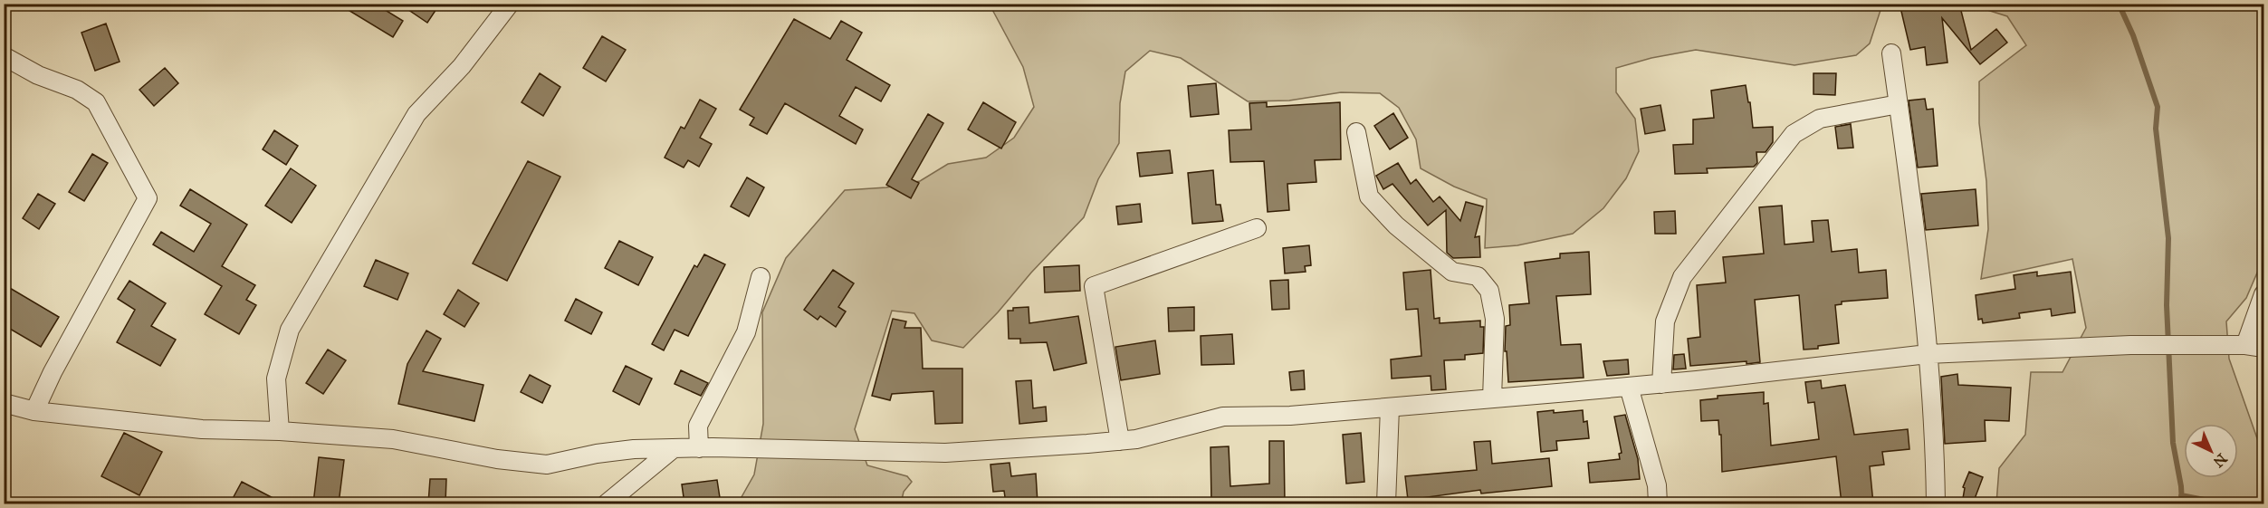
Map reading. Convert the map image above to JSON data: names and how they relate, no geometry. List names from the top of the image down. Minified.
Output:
{"north":"bottom right"}
